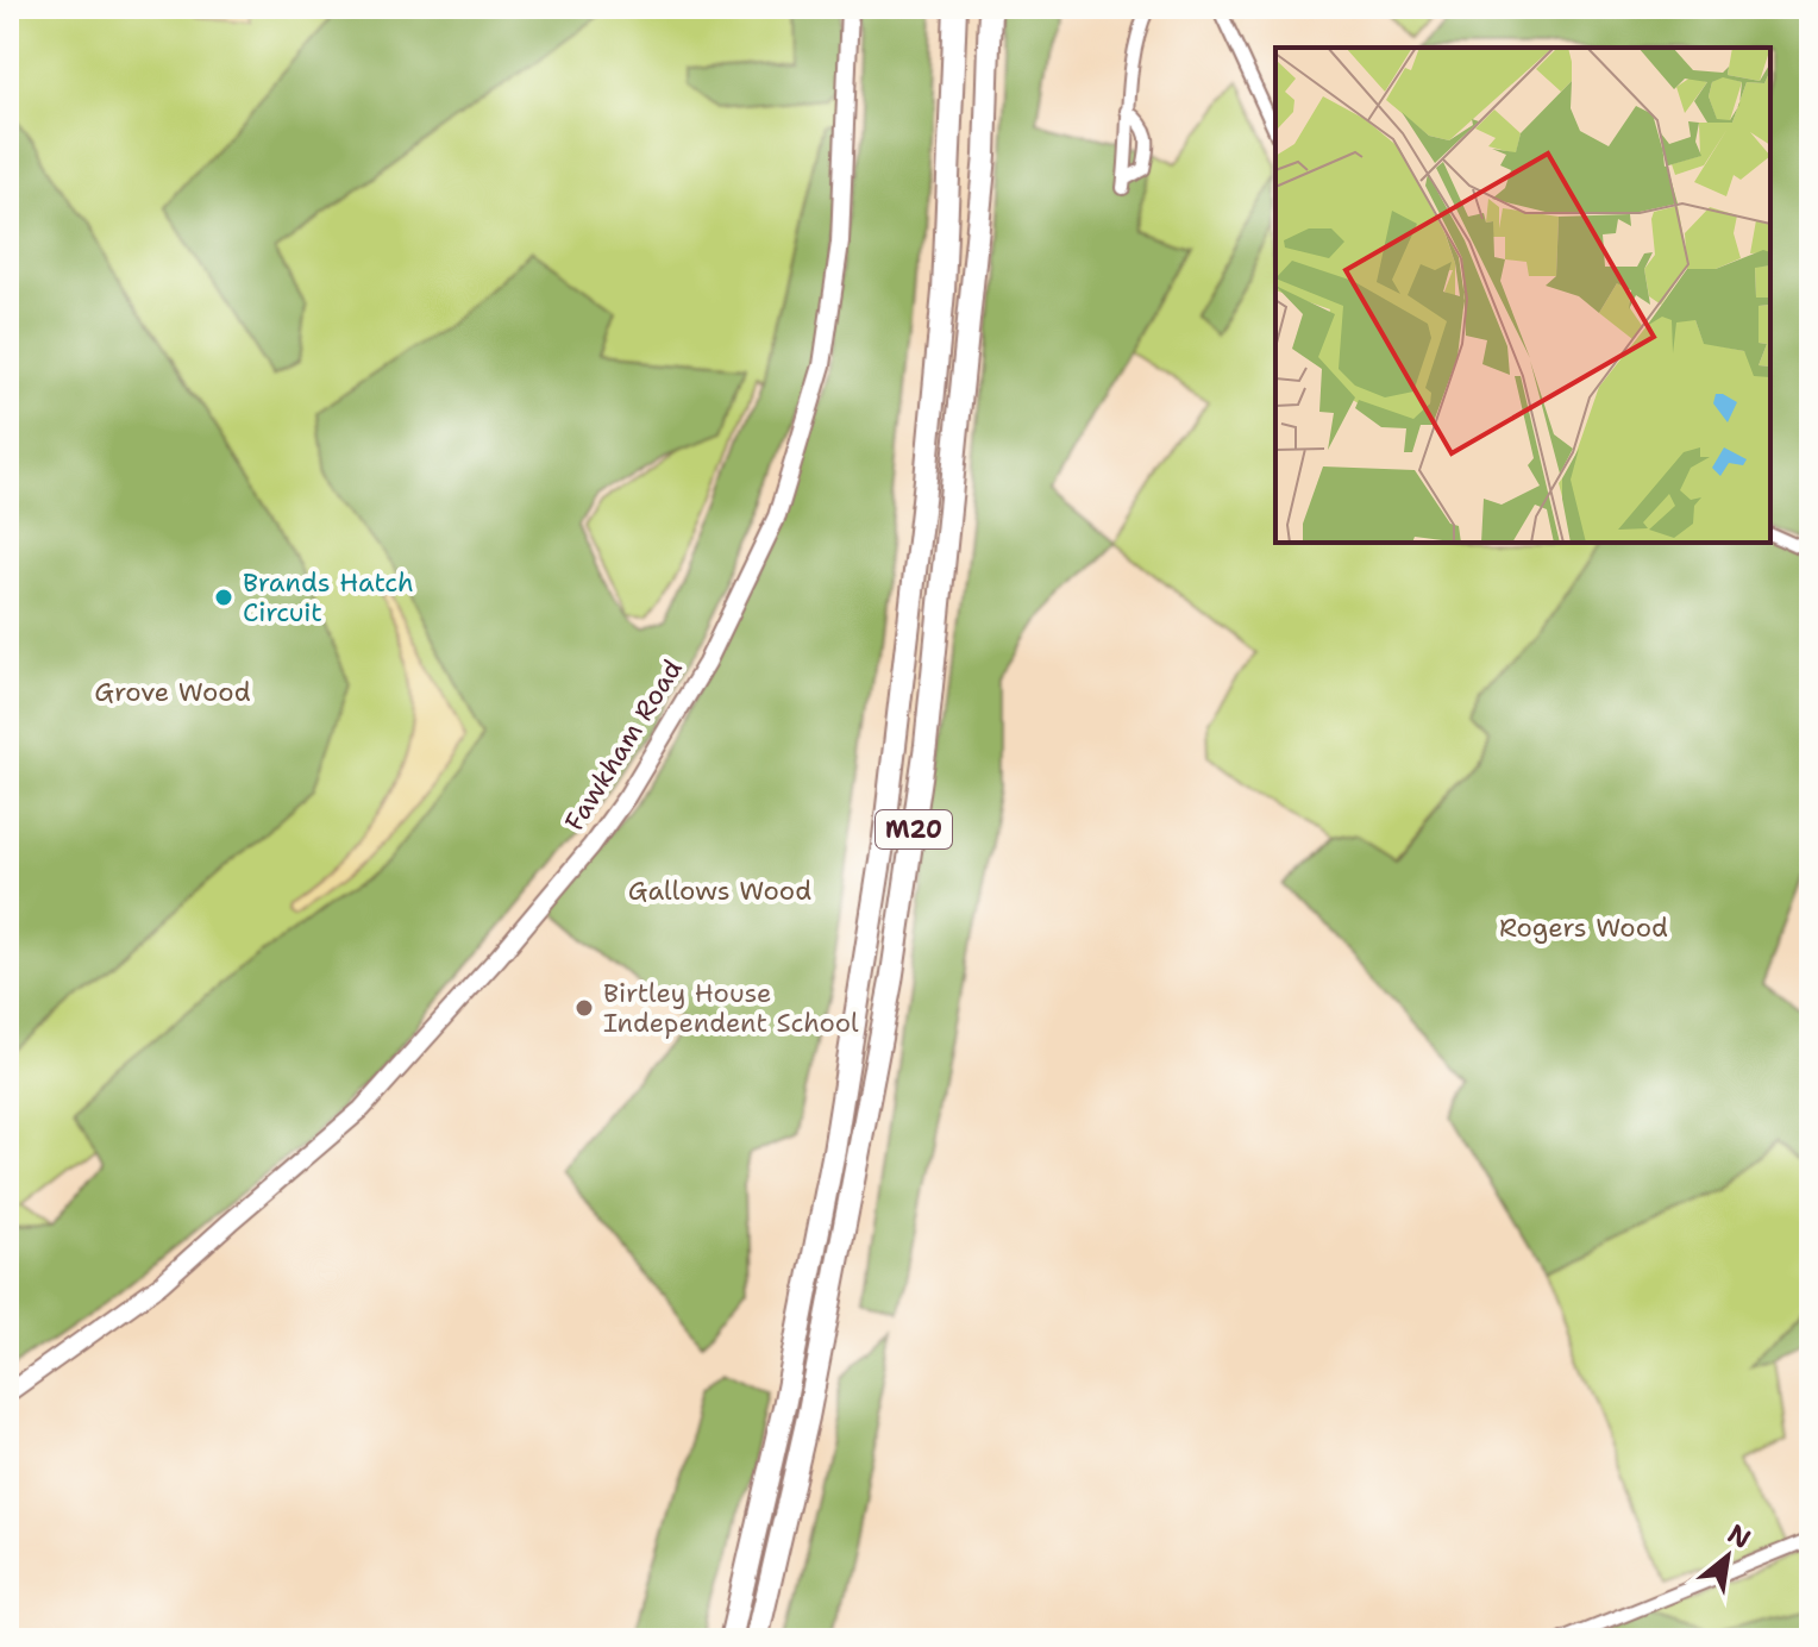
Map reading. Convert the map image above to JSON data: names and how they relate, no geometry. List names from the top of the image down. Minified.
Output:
{"streets":{"highway":["M20"],"street":["Fawkham Road"]},"parks":["Grove Wood","Gallows Wood","Rogers Wood"],"places":["Brands Hatch Circuit","Birtley House Independent School"],"north":"top right"}
